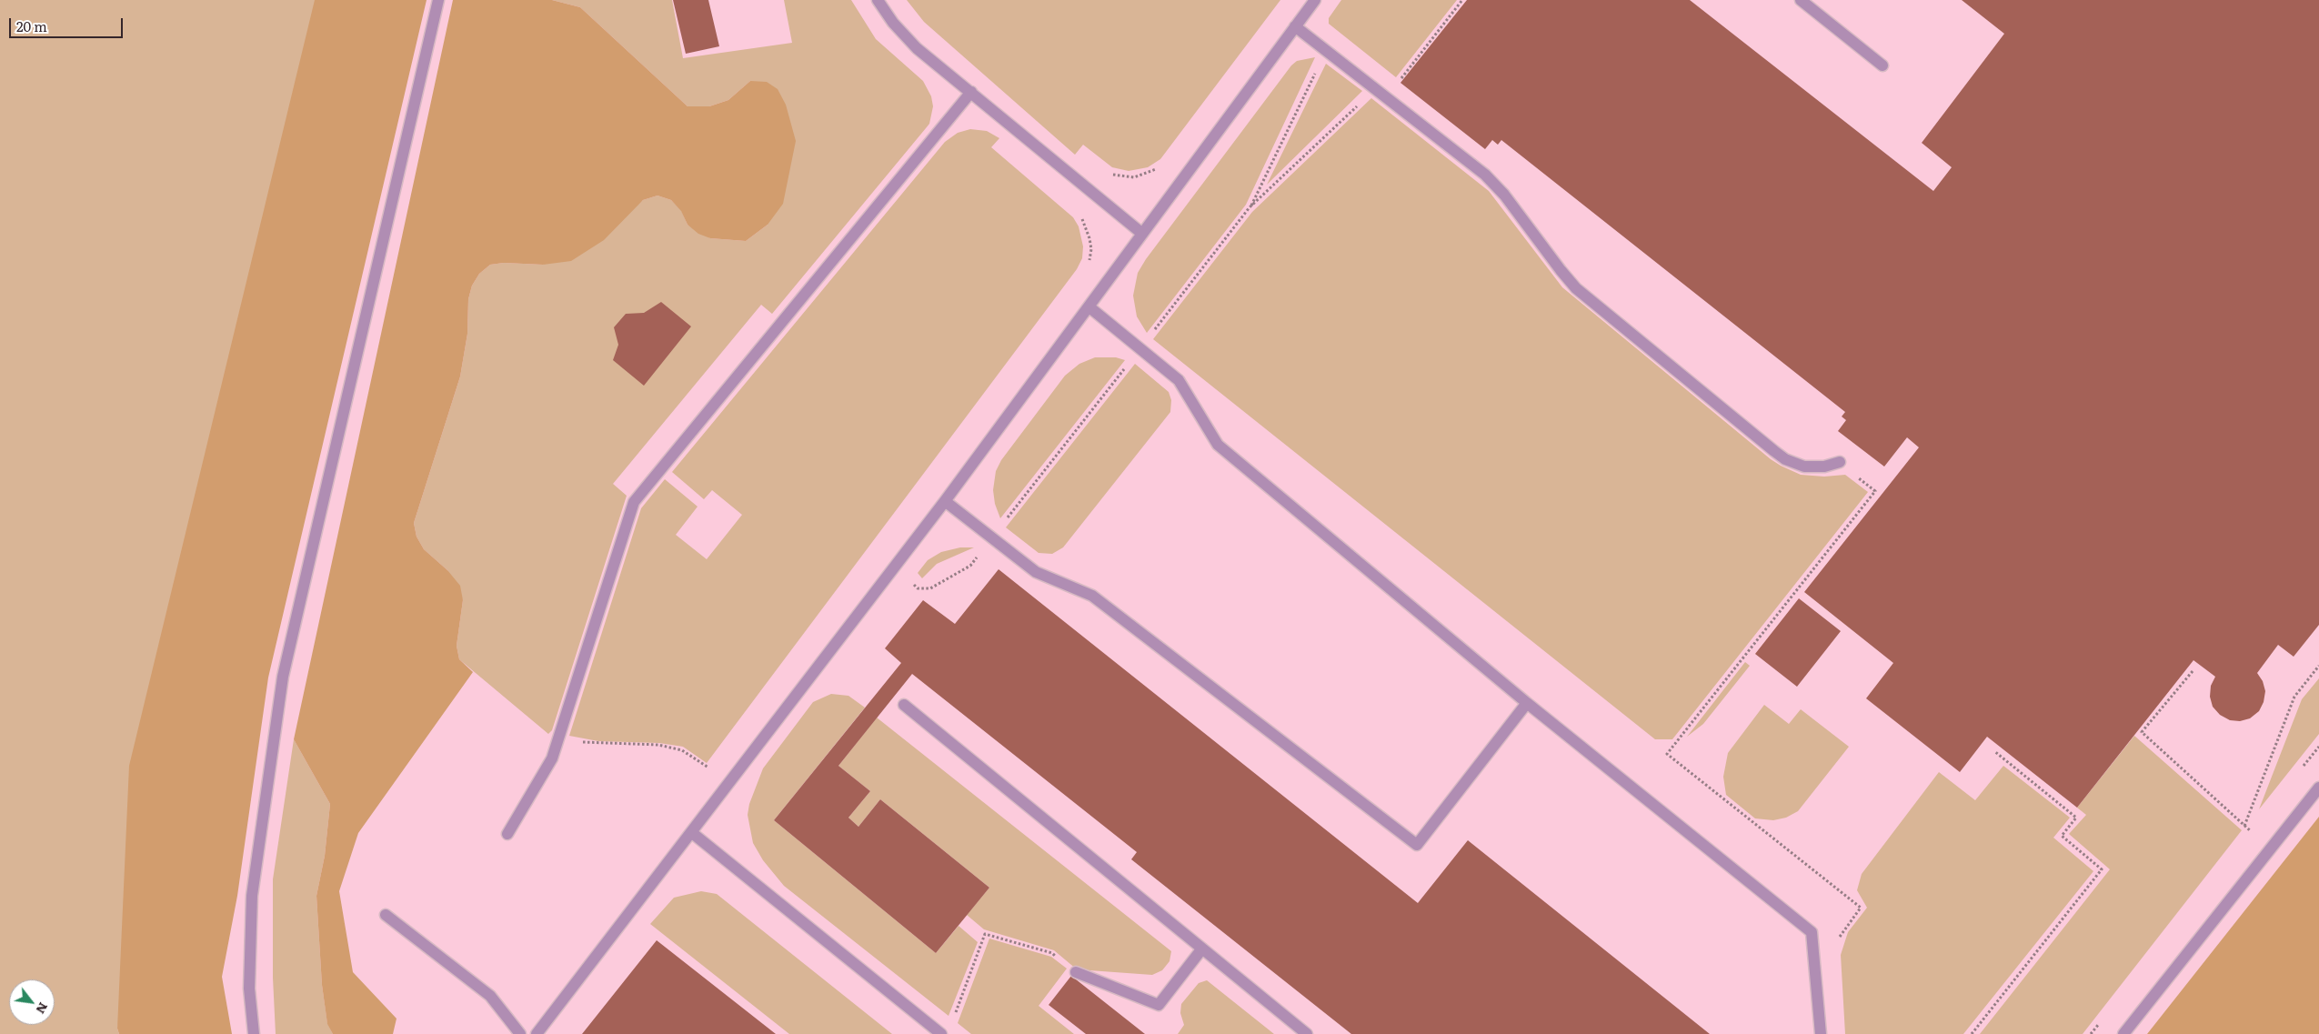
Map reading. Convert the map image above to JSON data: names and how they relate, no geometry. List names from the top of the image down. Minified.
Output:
{"scale_bar":"20 m","north":"bottom right"}
